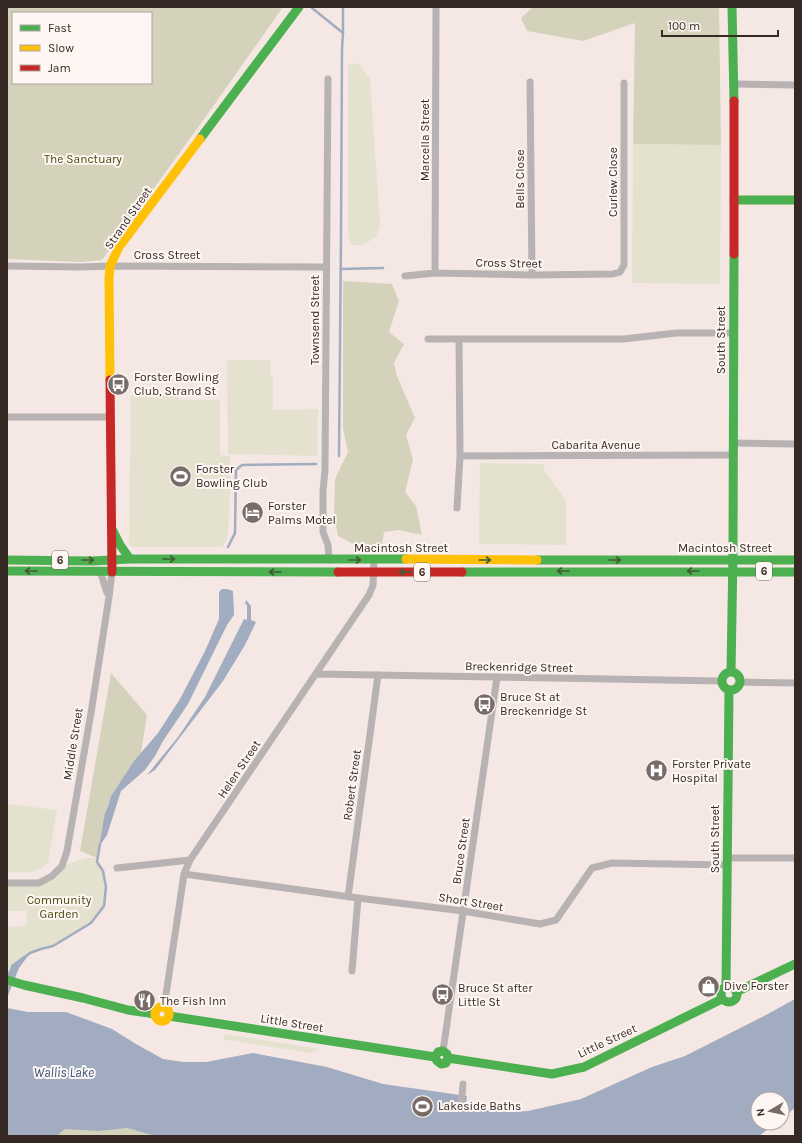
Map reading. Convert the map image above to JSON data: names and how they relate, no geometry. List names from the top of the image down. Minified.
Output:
{"streets":{"street":["Marcella Street","Bells Close","Curlew Close","Strand Street","Cross Street","Townsend Street","South Street","Cabarita Avenue","Macintosh Street","6","Breckenridge Street","Middle Street","Helen Street","Robert Street","Bruce Street","Short Street","Little Street"]},"crossings":[["Marcella Street","Cross Street"],["Bells Close","Cross Street"],["Curlew Close","Cross Street"],["Strand Street","Cross Street"],["Strand Street","Macintosh Street"],["Strand Street","Middle Street"],["Cross Street","Townsend Street"],["Townsend Street","Macintosh Street"],["South Street","Cabarita Avenue"],["South Street","Macintosh Street"],["South Street","Breckenridge Street"],["South Street","Short Street"],["South Street","Little Street"],["Macintosh Street","Middle Street"],["Macintosh Street","Helen Street"],["Breckenridge Street","Helen Street"],["Breckenridge Street","Robert Street"],["Breckenridge Street","Bruce Street"],["Helen Street","Short Street"],["Helen Street","Little Street"],["Robert Street","Short Street"],["Bruce Street","Short Street"],["Bruce Street","Little Street"]],"water":["Wallis Lake"],"parks":["The Sanctuary","Community Garden"],"places":{"bus stop":["Forster Bowling Club, Strand St","Bruce St at Breckenridge St","Bruce St after Little St"],"sports":["Forster Bowling Club","Lakeside Baths"],"hotel":["Forster Palms Motel"],"hospital":["Forster Private Hospital"],"shop":["Dive Forster"],"restaurant":["The Fish Inn"]},"legend":["Fast","Slow","Jam"],"scale_bar":"100 m","north":"left"}
